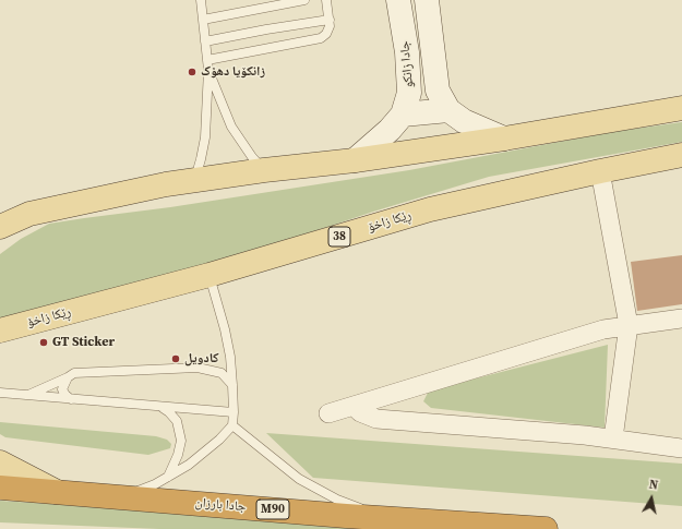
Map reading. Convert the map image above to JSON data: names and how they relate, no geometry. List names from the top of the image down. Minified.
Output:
{"streets":{"highway":["جادا بارزان","M90"],"main road":["ڕێکا زاخۆ","38"],"street":["جادا زانکو"]},"places":["زانکۆیا دهۆک","GT Sticker","كادويل"],"north":"top"}
